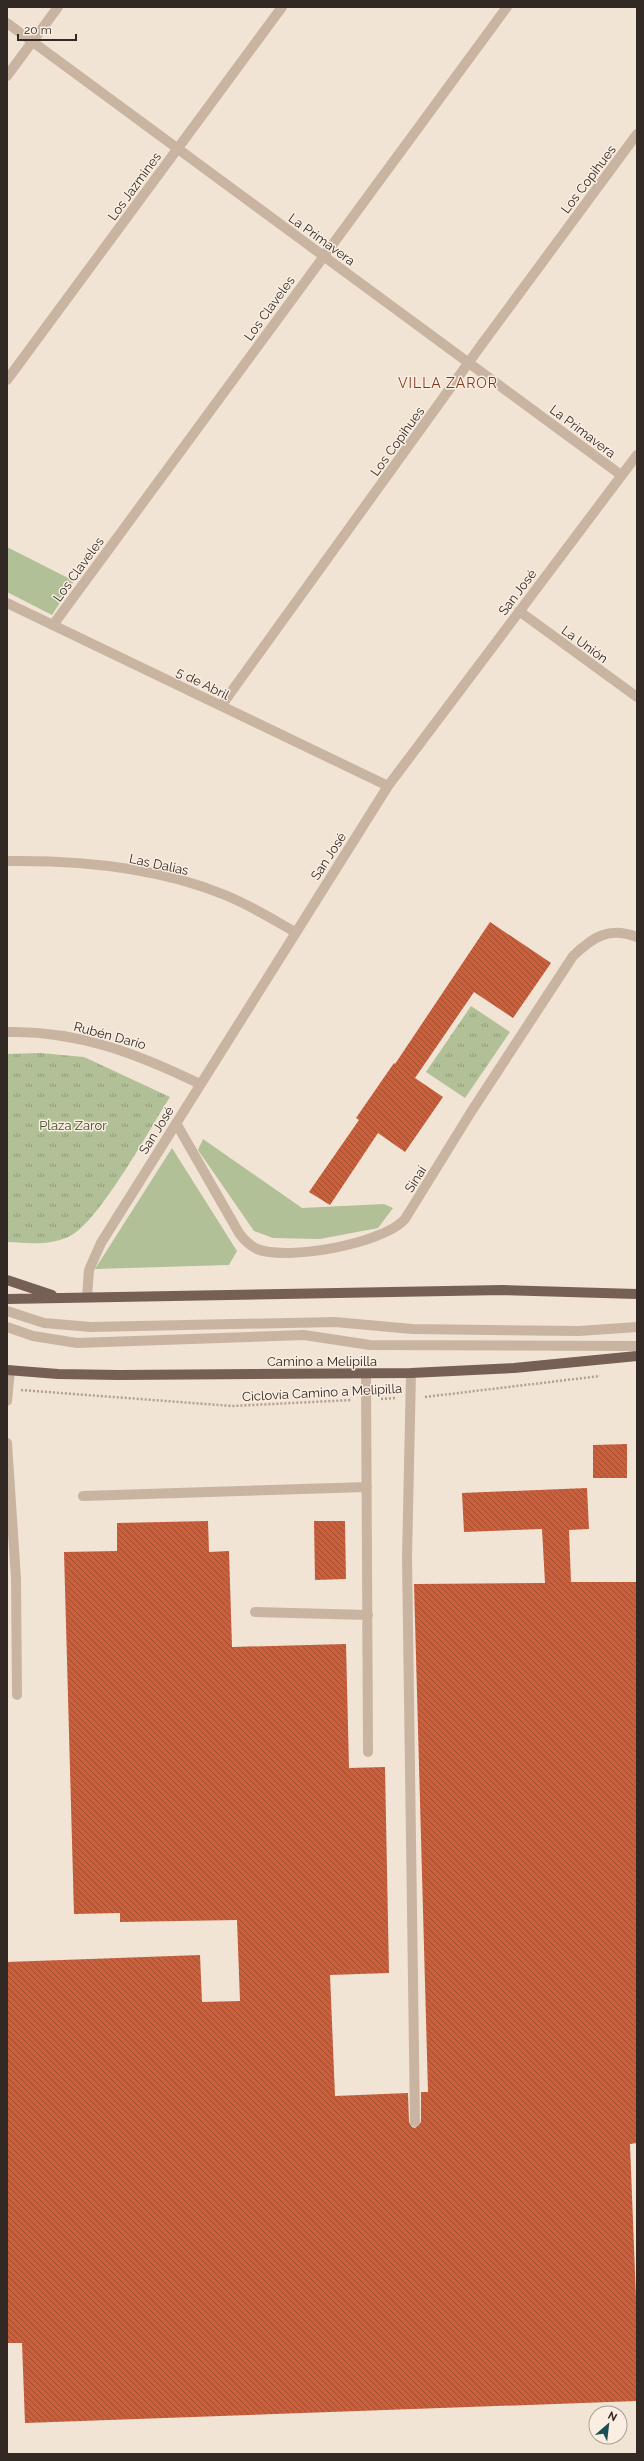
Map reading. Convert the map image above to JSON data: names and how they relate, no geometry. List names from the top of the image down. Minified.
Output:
{"streets":{"main road":["Camino a Melipilla"],"street":["Los Copihues","Los Jazmines","La Primavera","Los Claveles","San José","La Unión","5 de Abril","Las Dalias","Rubén Darío","Sinaí"],"path":["Ciclovía Camino a Melipilla"]},"crossings":[["Los Copihues","La Primavera"],["Los Copihues","5 de Abril"],["Los Jazmines","La Primavera"],["La Primavera","Los Claveles"],["La Primavera","San José"],["Los Claveles","5 de Abril"],["San José","La Unión"],["San José","5 de Abril"],["San José","Las Dalias"],["San José","Rubén Darío"],["San José","Sinaí"]],"districts":["VILLA ZAROR"],"parks":["Plaza Zaror"],"scale_bar":"20 m","north":"top right"}
